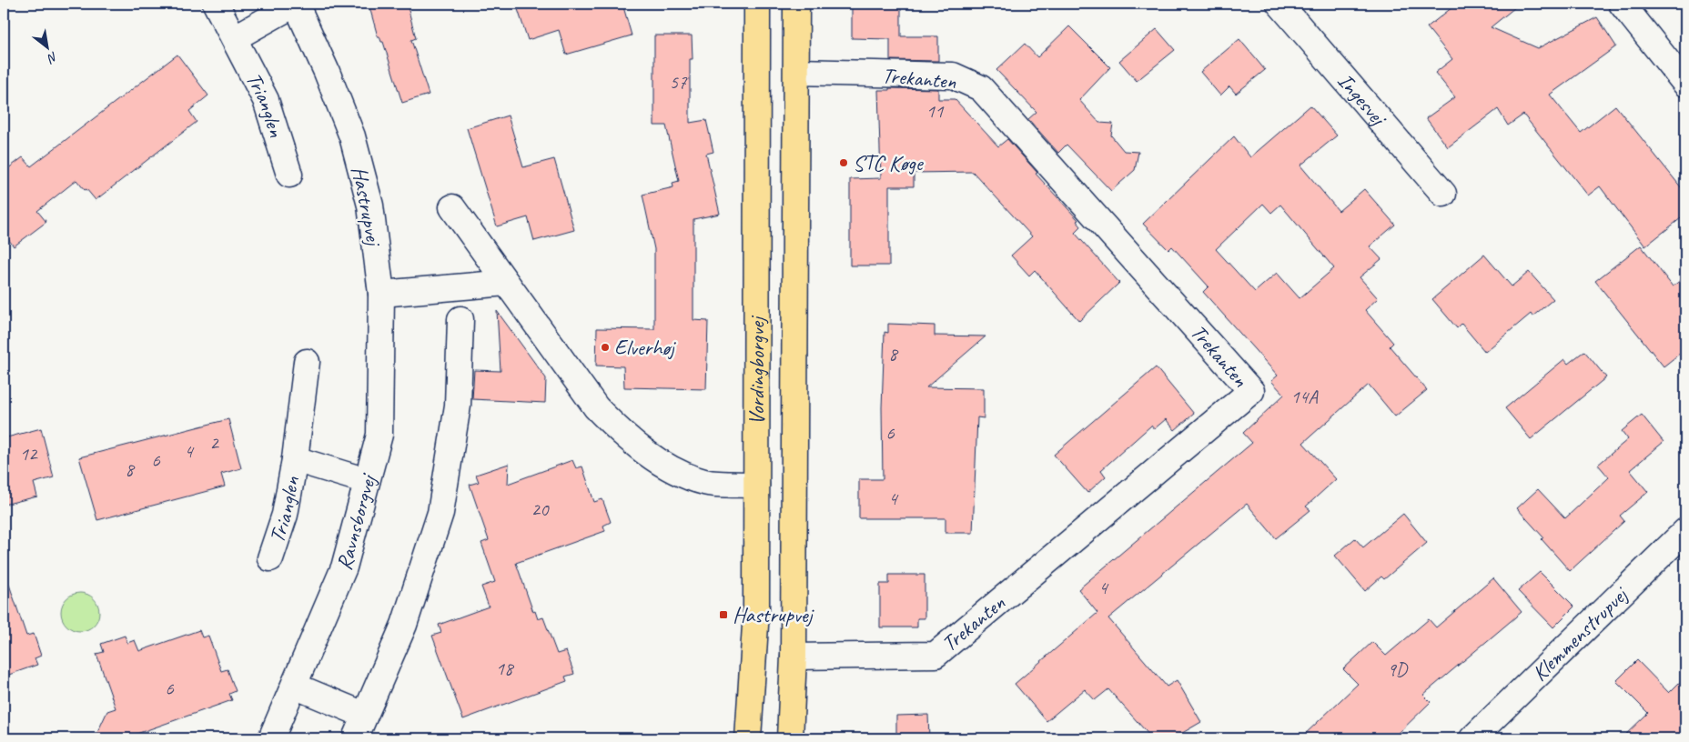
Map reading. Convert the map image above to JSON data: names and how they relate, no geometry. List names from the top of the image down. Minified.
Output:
{"streets":{"main road":["Vordingborgvej"],"street":["Trekanten","Ingesvej","Trianglen","Hastrupvej","Ravnsborgvej","Klemmenstrupvej"]},"crossings":[["Trekanten","Vordingborgvej"],["Trianglen","Ravnsborgvej"],["Hastrupvej","Ravnsborgvej"]],"places":{"other":["STC Køge","Elverhøj"],"transit":["Hastrupvej"]},"house_numbers":["57","11","8","14A","6","2","4","12","6","8","4","20","4","18","9D","6"],"north":"bottom right"}
